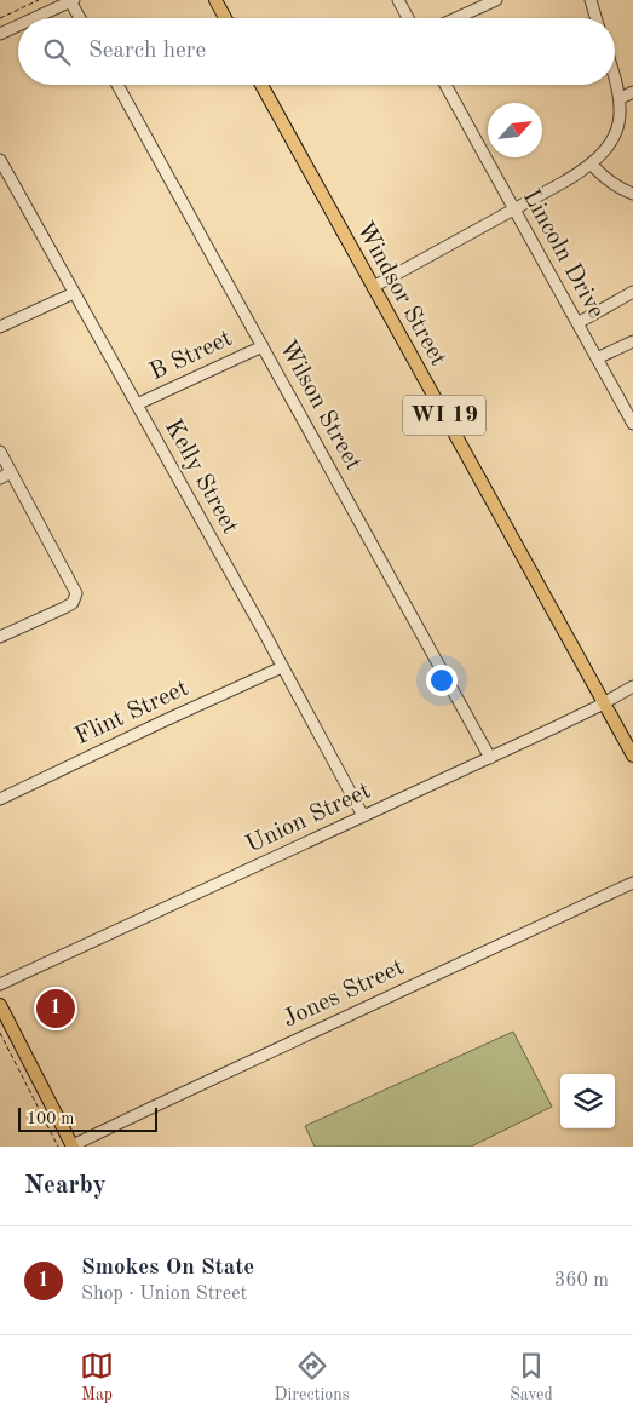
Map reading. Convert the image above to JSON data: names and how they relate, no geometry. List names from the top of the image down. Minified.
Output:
{"streets":{"main road":["Windsor Street","WI 19"],"street":["Lincoln Drive","B Street","Wilson Street","Kelly Street","Flint Street","Union Street","Jones Street"]},"crossings":[["Windsor Street","Union Street"],["B Street","Wilson Street"],["B Street","Kelly Street"],["Wilson Street","Union Street"],["Kelly Street","Flint Street"],["Kelly Street","Union Street"]],"scale_bar":"100 m","north":"top right","page":{"search":"Search here","pins":"1","scale":"100 m","heading":"Nearby","list":[{"mark":"1","name":"Smokes On State","note":"Shop · Union Street","value":"360 m"}],"nav":["Map","Directions","Saved"]}}
